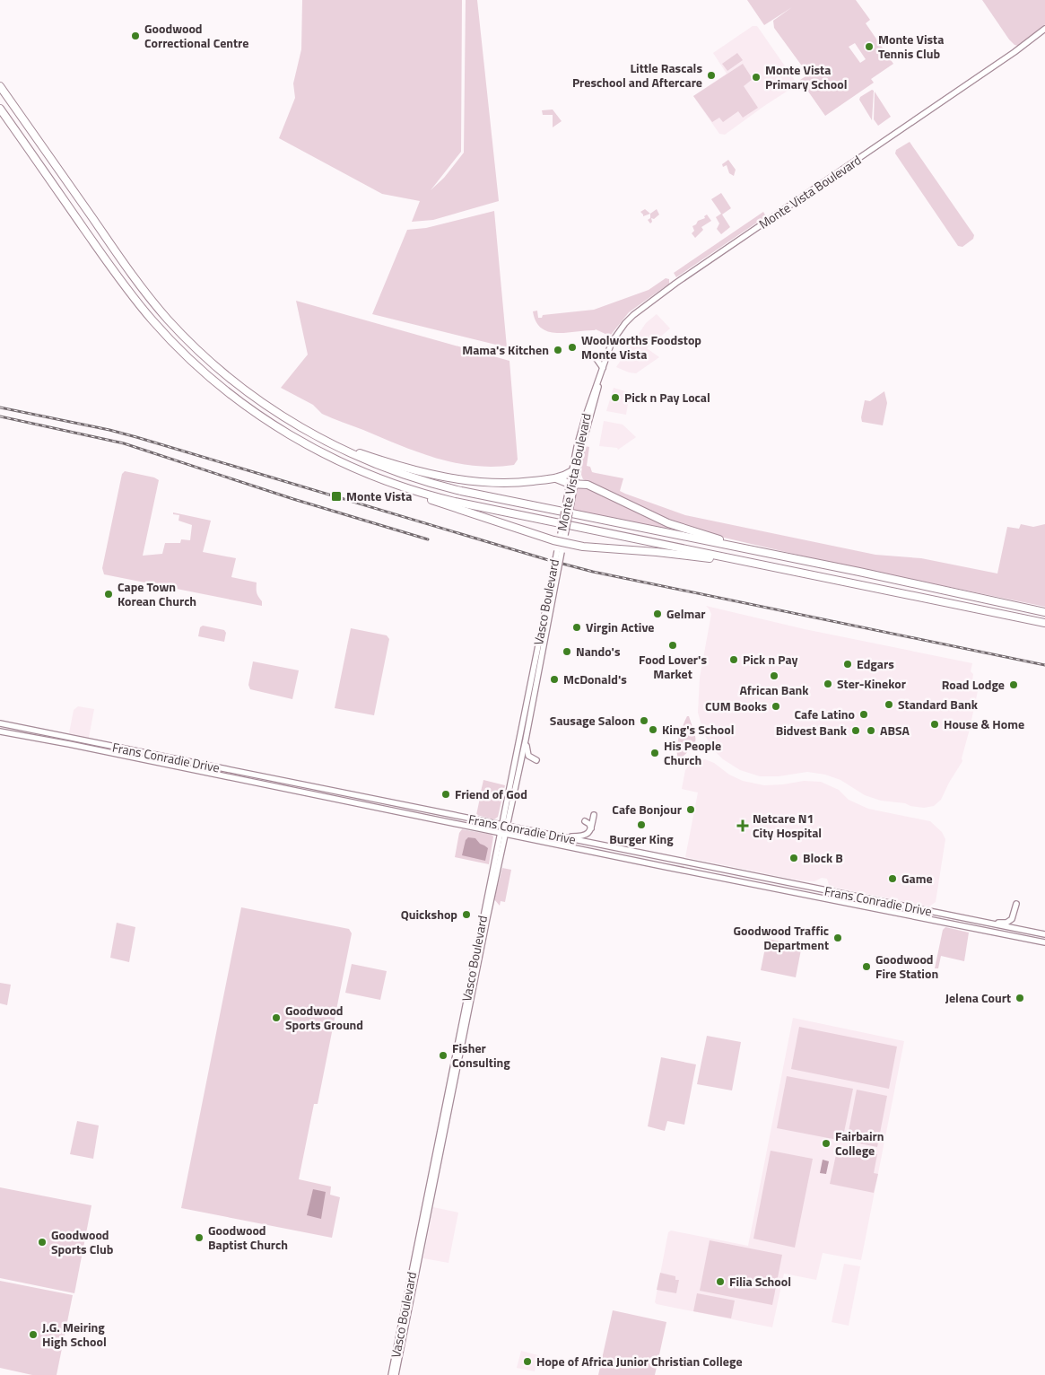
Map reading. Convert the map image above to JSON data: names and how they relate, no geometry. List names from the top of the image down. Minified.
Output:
{"streets":{"main road":["Monte Vista Boulevard","Vasco Boulevard","Frans Conradie Drive"]},"crossings":[["Monte Vista Boulevard","Vasco Boulevard"],["Vasco Boulevard","Frans Conradie Drive"]],"places":{"other":["Goodwood Correctional Centre","Monte Vista Tennis Club","Little Rascals Preschool and Aftercare","Monte Vista Primary School","Woolworths Foodstop Monte Vista","Mama's Kitchen","Pick n Pay Local","Cape Town Korean Church","Gelmar","Virgin Active","Food Lover's Market","Nando's","Pick n Pay","Edgars","African Bank","McDonald's","Ster-Kinekor","Road Lodge","Standard Bank","CUM Books","Cafe Latino","Sausage Saloon","House & Home","King's School","Bidvest Bank","ABSA","His People Church","Friend of God","Cafe Bonjour","Burger King","Block B","Game","Quickshop","Goodwood Traffic Department","Goodwood Fire Station","Jelena Court","Goodwood Sports Ground","Fisher Consulting","Fairbairn College","Goodwood Baptist Church","Goodwood Sports Club","Filia School","J.G. Meiring High School","Hope of Africa Junior Christian College"],"transit":["Monte Vista"],"health":["Netcare N1 City Hospital"]}}
